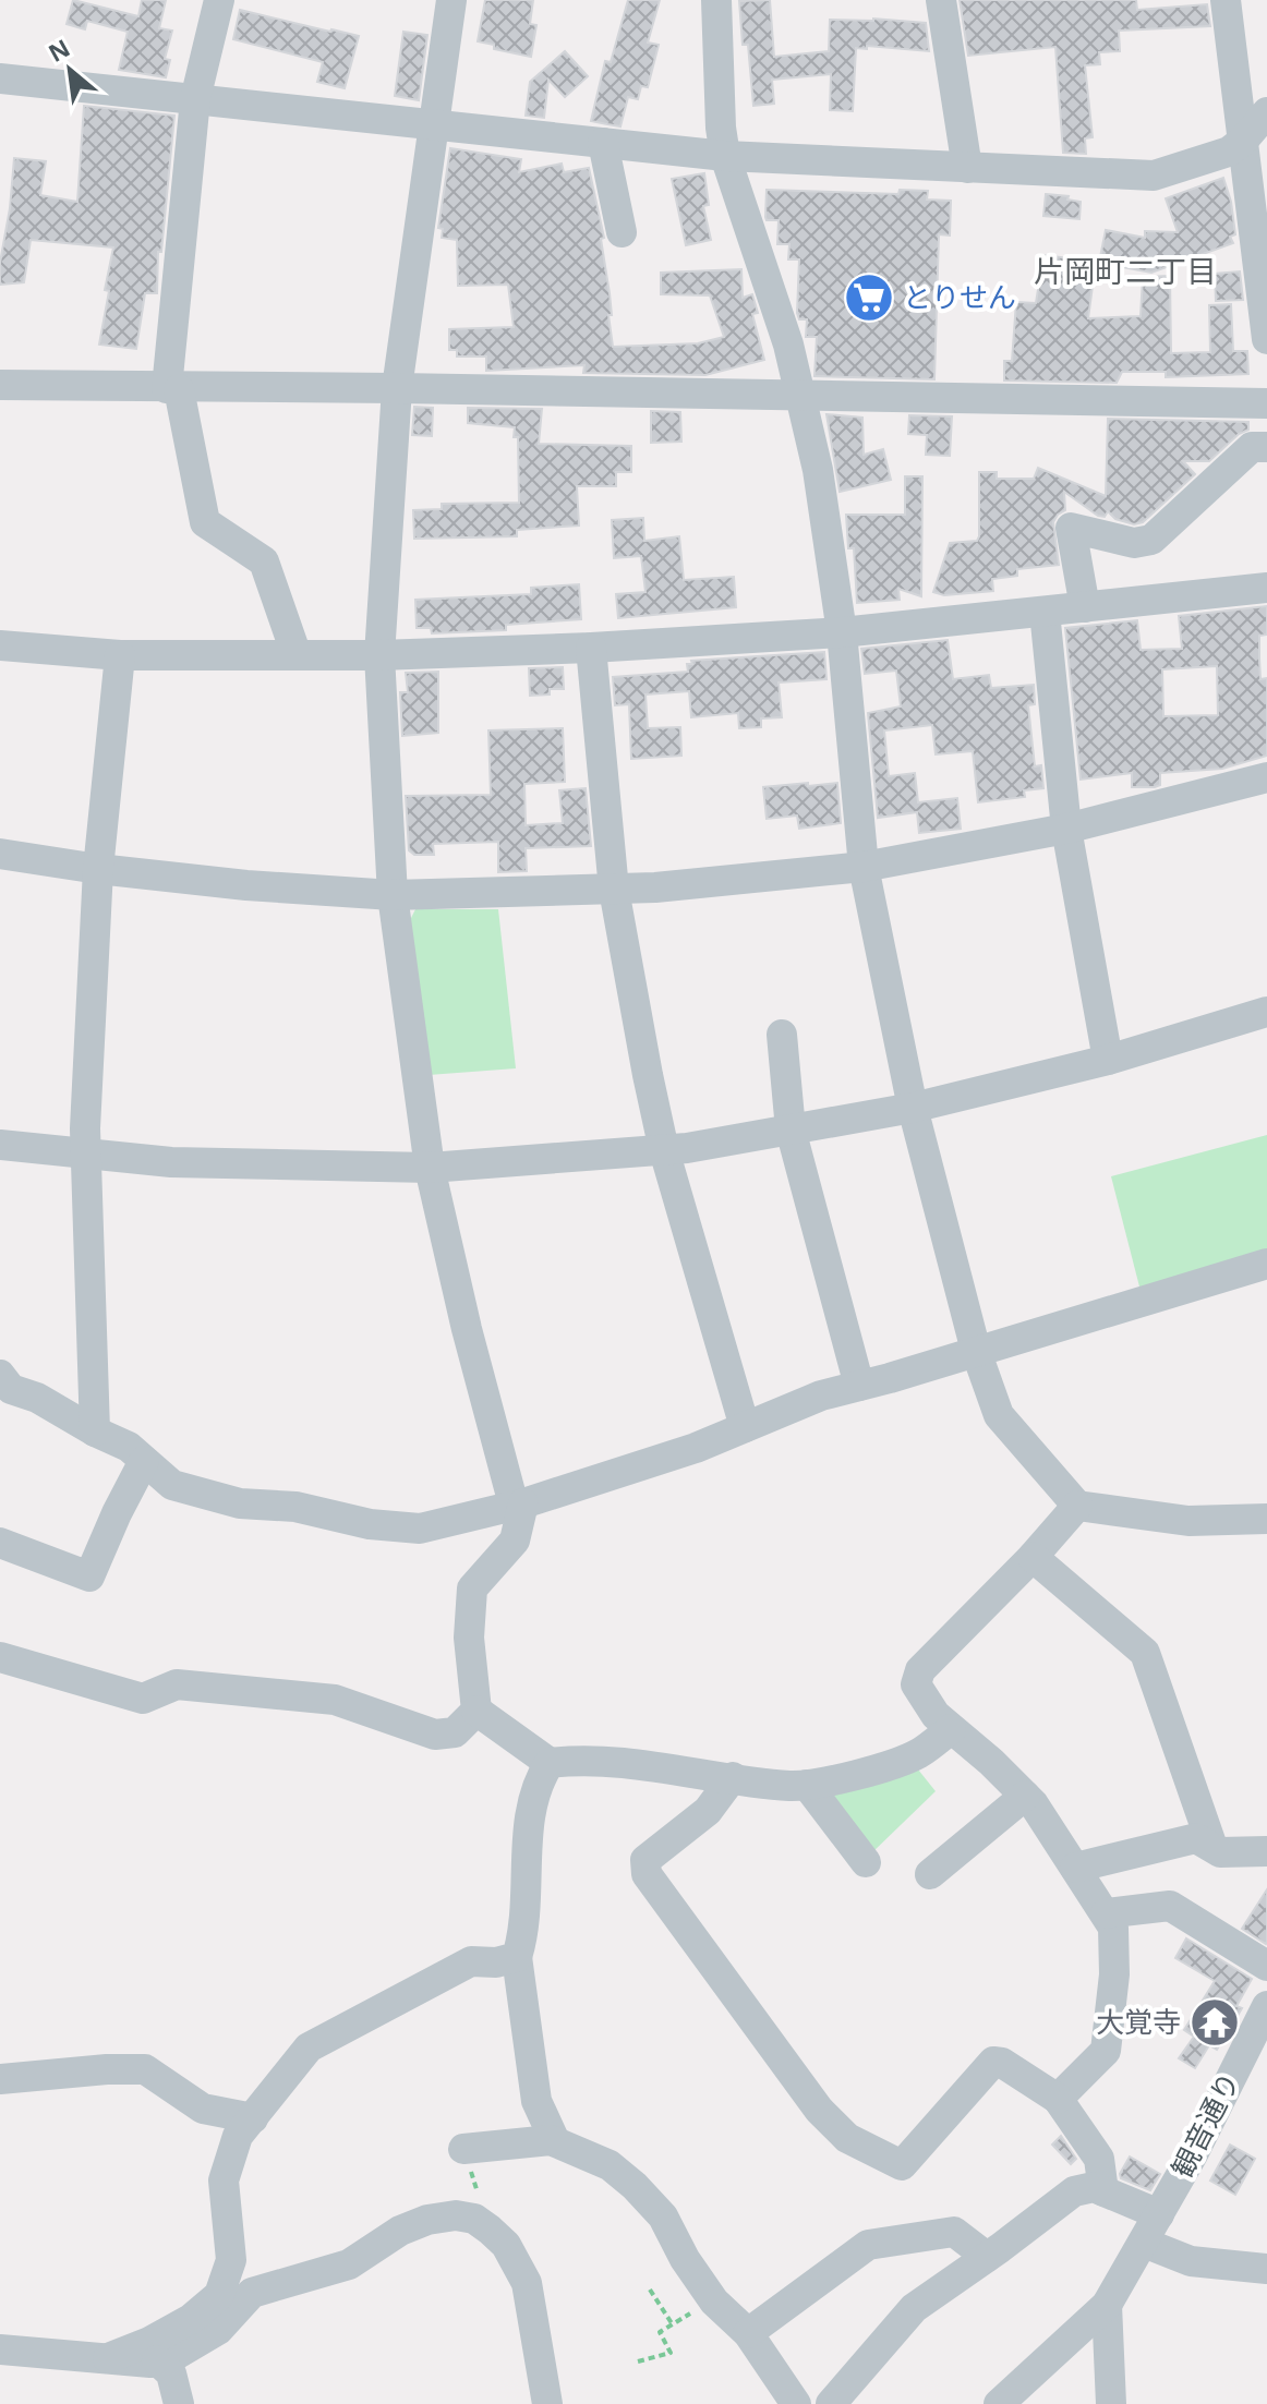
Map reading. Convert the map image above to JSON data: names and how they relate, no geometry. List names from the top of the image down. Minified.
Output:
{"streets":{"street":["観音通り"]},"districts":["片岡町二丁目"],"places":{"supermarket":["とりせん"],"temple":["大覚寺"]},"north":"top left"}
